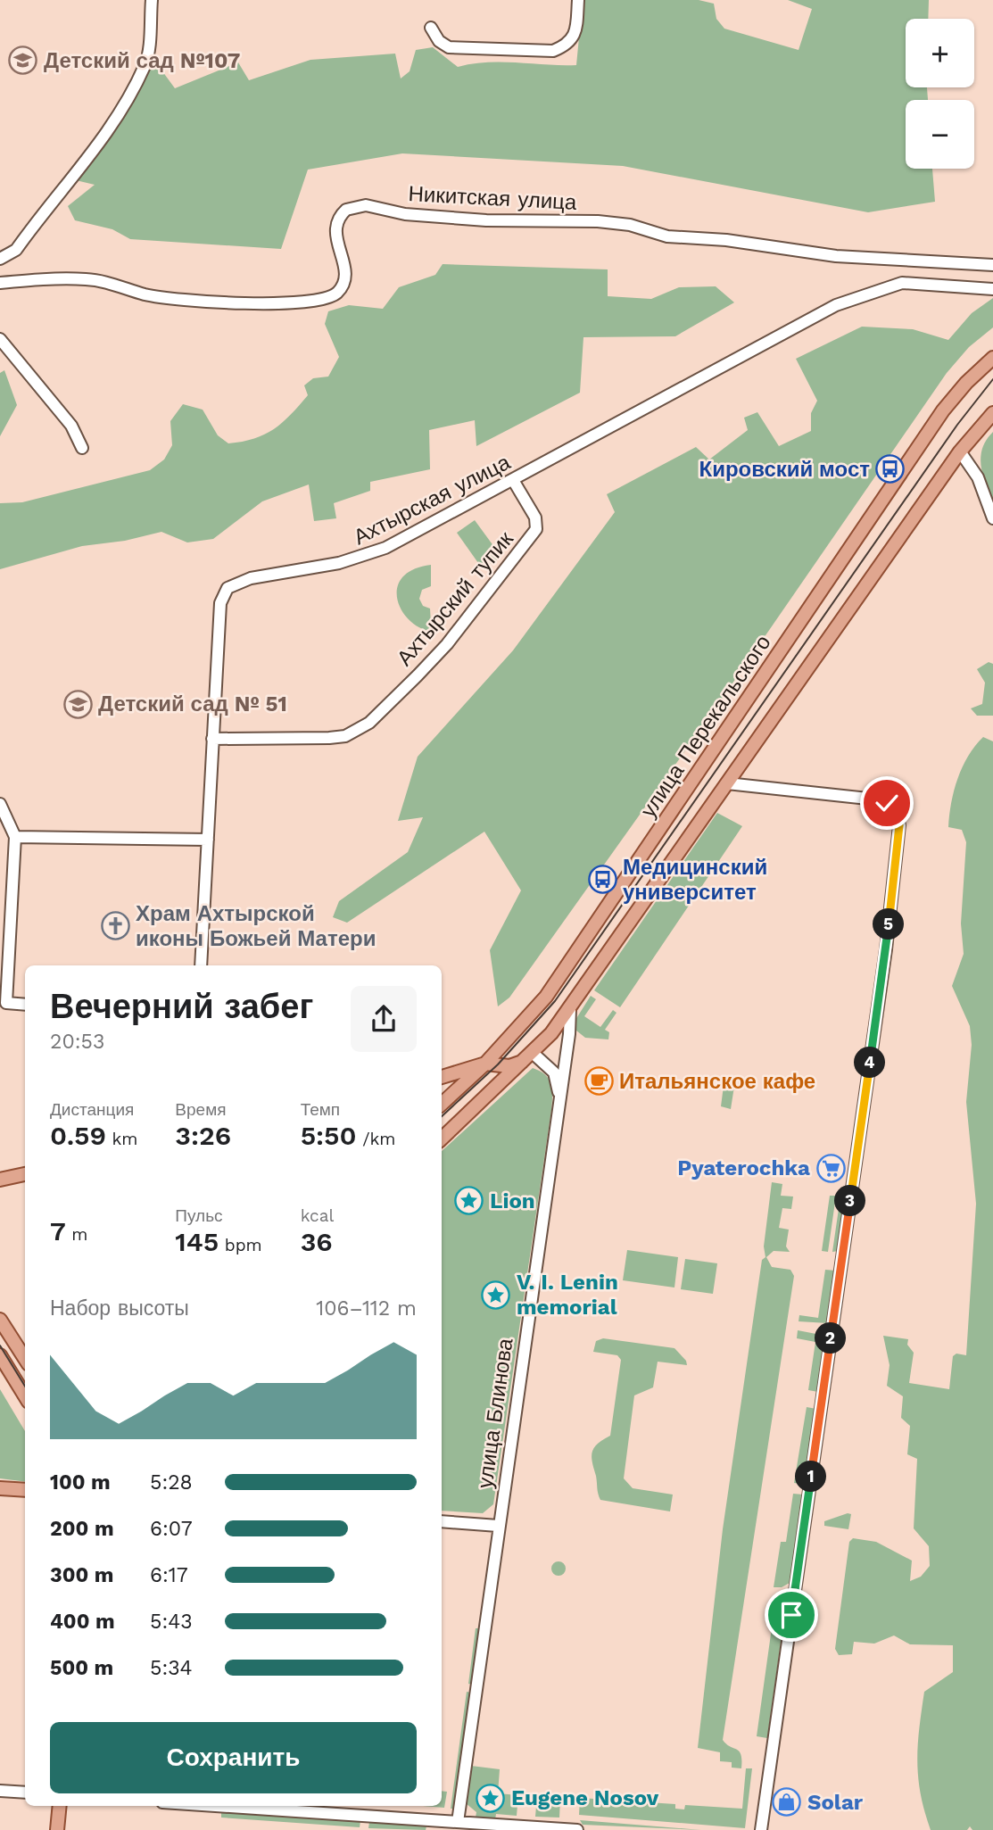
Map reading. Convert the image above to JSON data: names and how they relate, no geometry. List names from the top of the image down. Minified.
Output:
{"streets":{"main road":["улица Перекальского"],"street":["Никитская улица","Ахтырская улица","Ахтырский тупик","улица Блинова"]},"crossings":[["Ахтырская улица","Ахтырский тупик"]],"places":{"school or university":["Детский сад №107","Детский сад № 51"],"bus stop":["Кировский мост","Медицинский университет"],"church":["Храм Ахтырской иконы Божьей Матери"],"cafe":["Итальянское кафе"],"supermarket":["Pyaterochka"],"place":["Lion","V. I. Lenin memorial","Eugene Nosov"],"shop":["Solar"]},"page":{"map_buttons":["+","−"],"pins":["5","4","3","2","1"],"heading":["Вечерний забег","20:53"],"stats":[["Дистанция","0.59 km"],["Время","3:26"],["Темп","5:50 /km"],["7 m"],["Пульс","145 bpm"],["kcal","36"]],"chart":["Набор высоты","106–112 m"],"list":[{"name":"100 m","note":"5:28"},{"name":"200 m","note":"6:07"},{"name":"300 m","note":"6:17"},{"name":"400 m","note":"5:43"},{"name":"500 m","note":"5:34"}],"buttons":"Сохранить"}}
